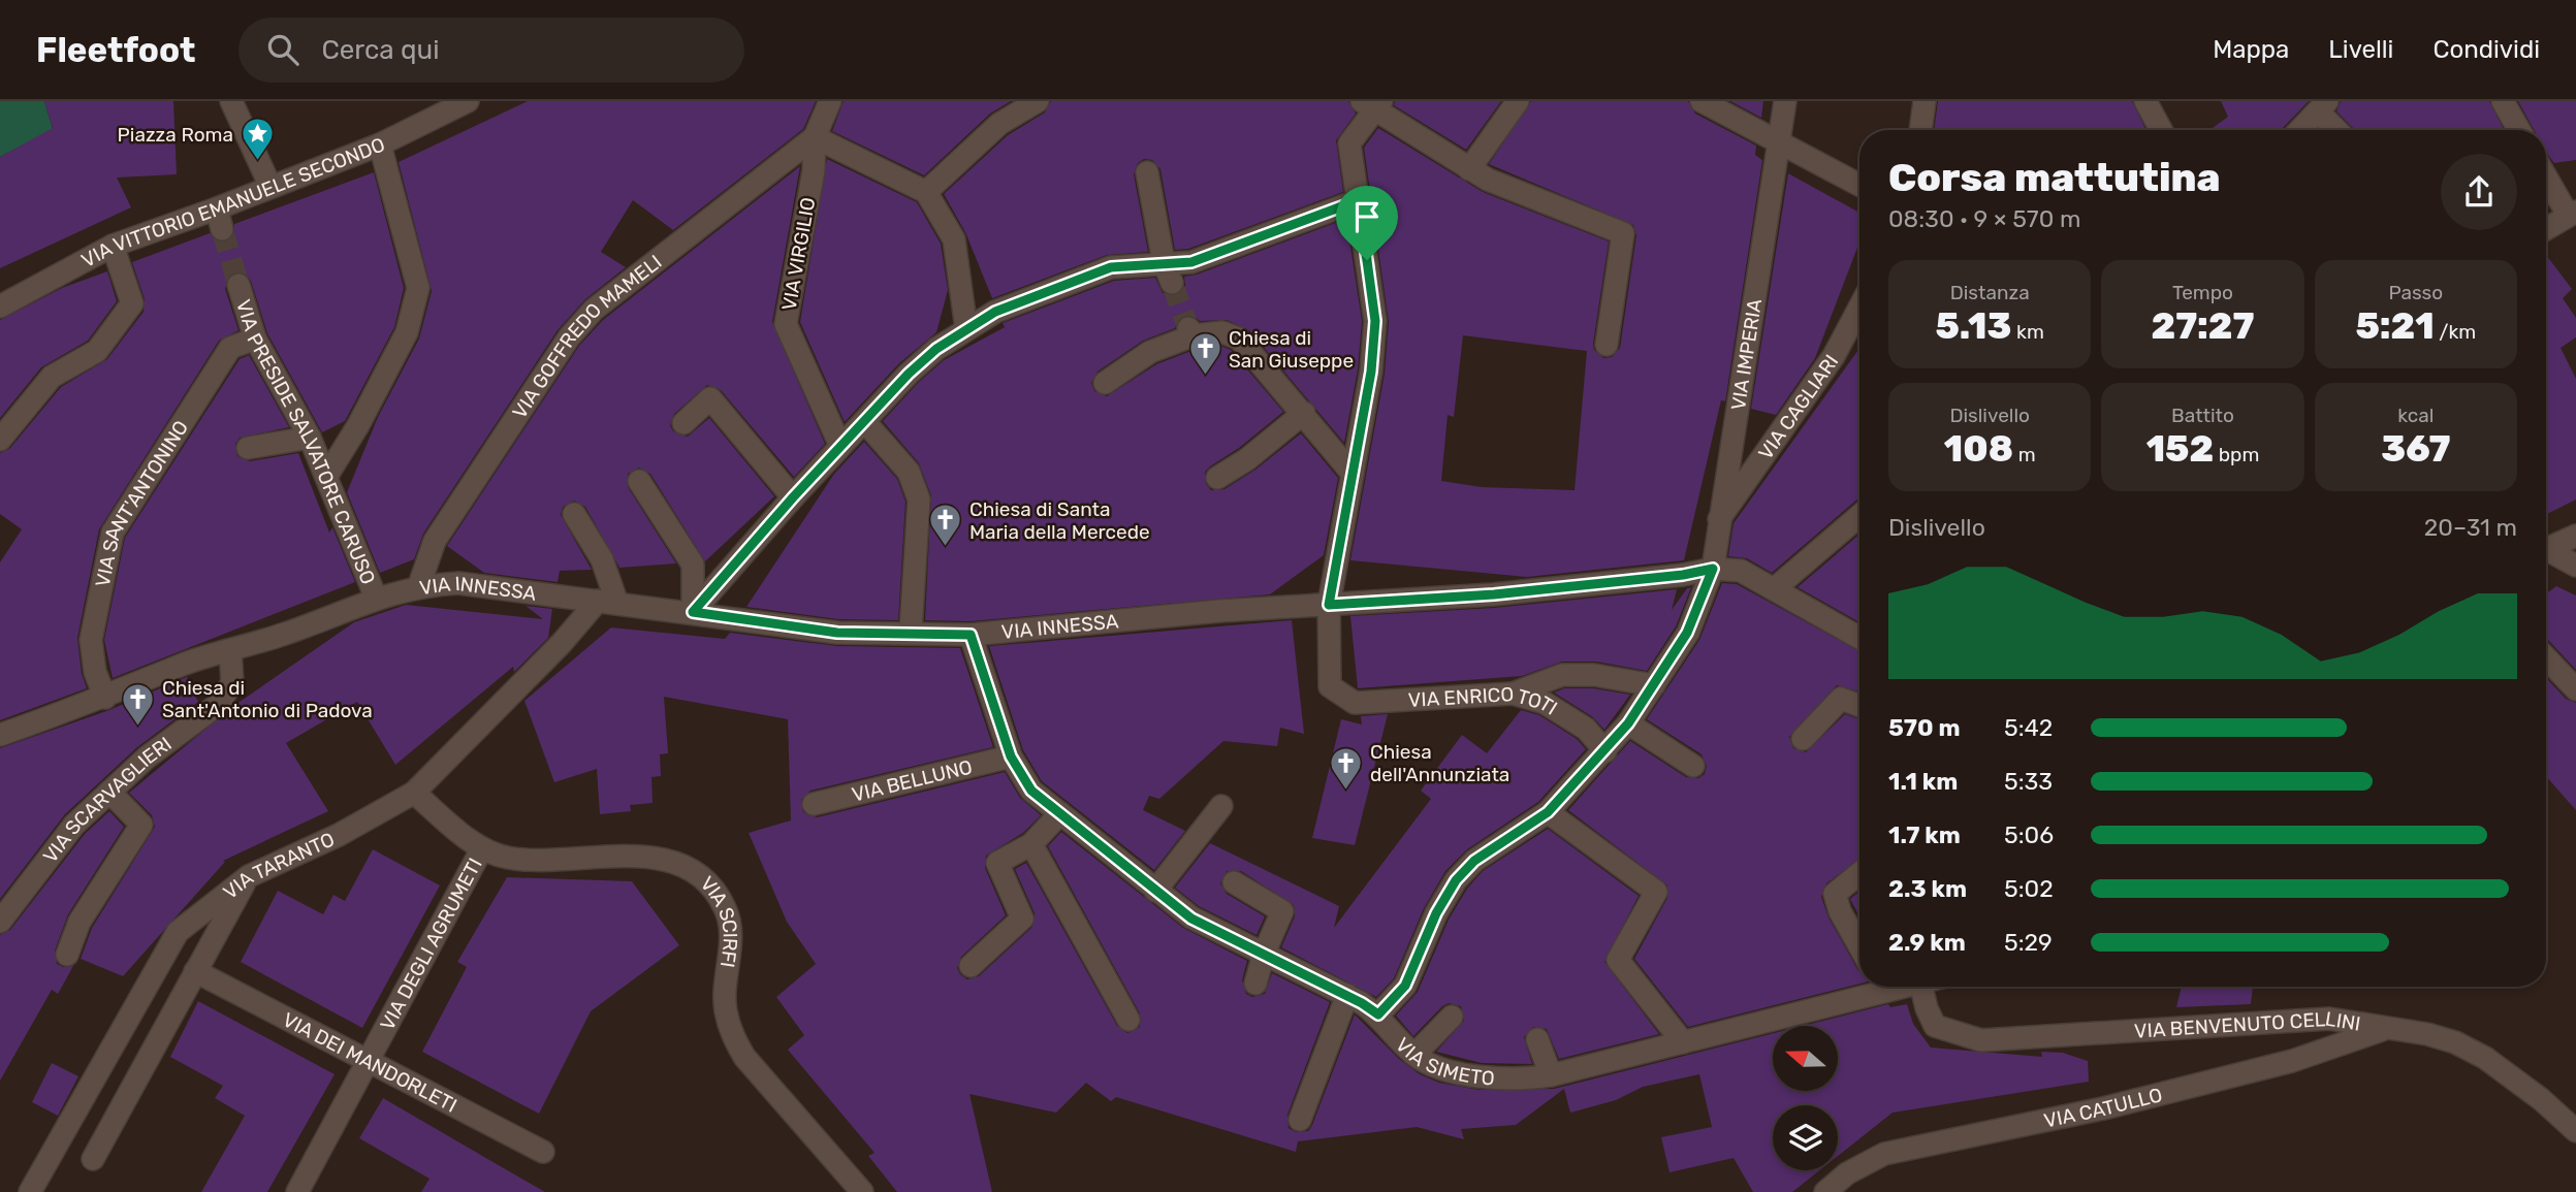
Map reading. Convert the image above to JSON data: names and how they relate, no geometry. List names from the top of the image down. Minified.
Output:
{"streets":{"street":["VIA VITTORIO EMANUELE SECONDO","VIA VIRGILIO","VIA GOFFREDO MAMELI","VIA IMPERIA","VIA CAGLIARI","VIA PRESIDE SALVATORE CARUSO","VIA SANT'ANTONINO","VIA INNESSA","VIA ENRICO TOTI","VIA BELLUNO","VIA SCARVAGLIERI","VIA TARANTO","VIA SCIRFI","VIA DEGLI AGRUMETI","VIA BENVENUTO CELLINI","VIA SIMETO","VIA DEI MANDORLETI","VIA CATULLO"]},"crossings":[["VIA VIRGILIO","VIA GOFFREDO MAMELI"],["VIA GOFFREDO MAMELI","VIA INNESSA"],["VIA IMPERIA","VIA CAGLIARI"],["VIA IMPERIA","VIA INNESSA"],["VIA IMPERIA","VIA ENRICO TOTI"],["VIA IMPERIA","VIA SIMETO"],["VIA PRESIDE SALVATORE CARUSO","VIA SANT'ANTONINO"],["VIA PRESIDE SALVATORE CARUSO","VIA INNESSA"],["VIA SANT'ANTONINO","VIA INNESSA"],["VIA INNESSA","VIA ENRICO TOTI"],["VIA INNESSA","VIA SCARVAGLIERI"],["VIA INNESSA","VIA TARANTO"],["VIA INNESSA","VIA SIMETO"],["VIA BELLUNO","VIA SIMETO"],["VIA TARANTO","VIA SCIRFI"],["VIA SCIRFI","VIA DEGLI AGRUMETI"],["VIA DEGLI AGRUMETI","VIA DEI MANDORLETI"],["VIA BENVENUTO CELLINI","VIA CATULLO"]],"places":{"place":["Piazza Roma"],"church":["Chiesa di San Giuseppe","Chiesa di Santa Maria della Mercede","Chiesa di Sant'Antonio di Padova","Chiesa dell'Annunziata"]},"north":"left","page":{"header":"Fleetfoot","search":"Cerca qui","nav":["Mappa","Livelli","Condividi"],"heading":["Corsa mattutina","08:30 · 9 × 570 m"],"stats":[["Distanza","5.13 km"],["Tempo","27:27"],["Passo","5:21 /km"],["Dislivello","108 m"],["Battito","152 bpm"],["kcal","367"]],"chart":["Dislivello","20–31 m"],"list":[{"name":"570 m","note":"5:42"},{"name":"1.1 km","note":"5:33"},{"name":"1.7 km","note":"5:06"},{"name":"2.3 km","note":"5:02"},{"name":"2.9 km","note":"5:29"}]}}
